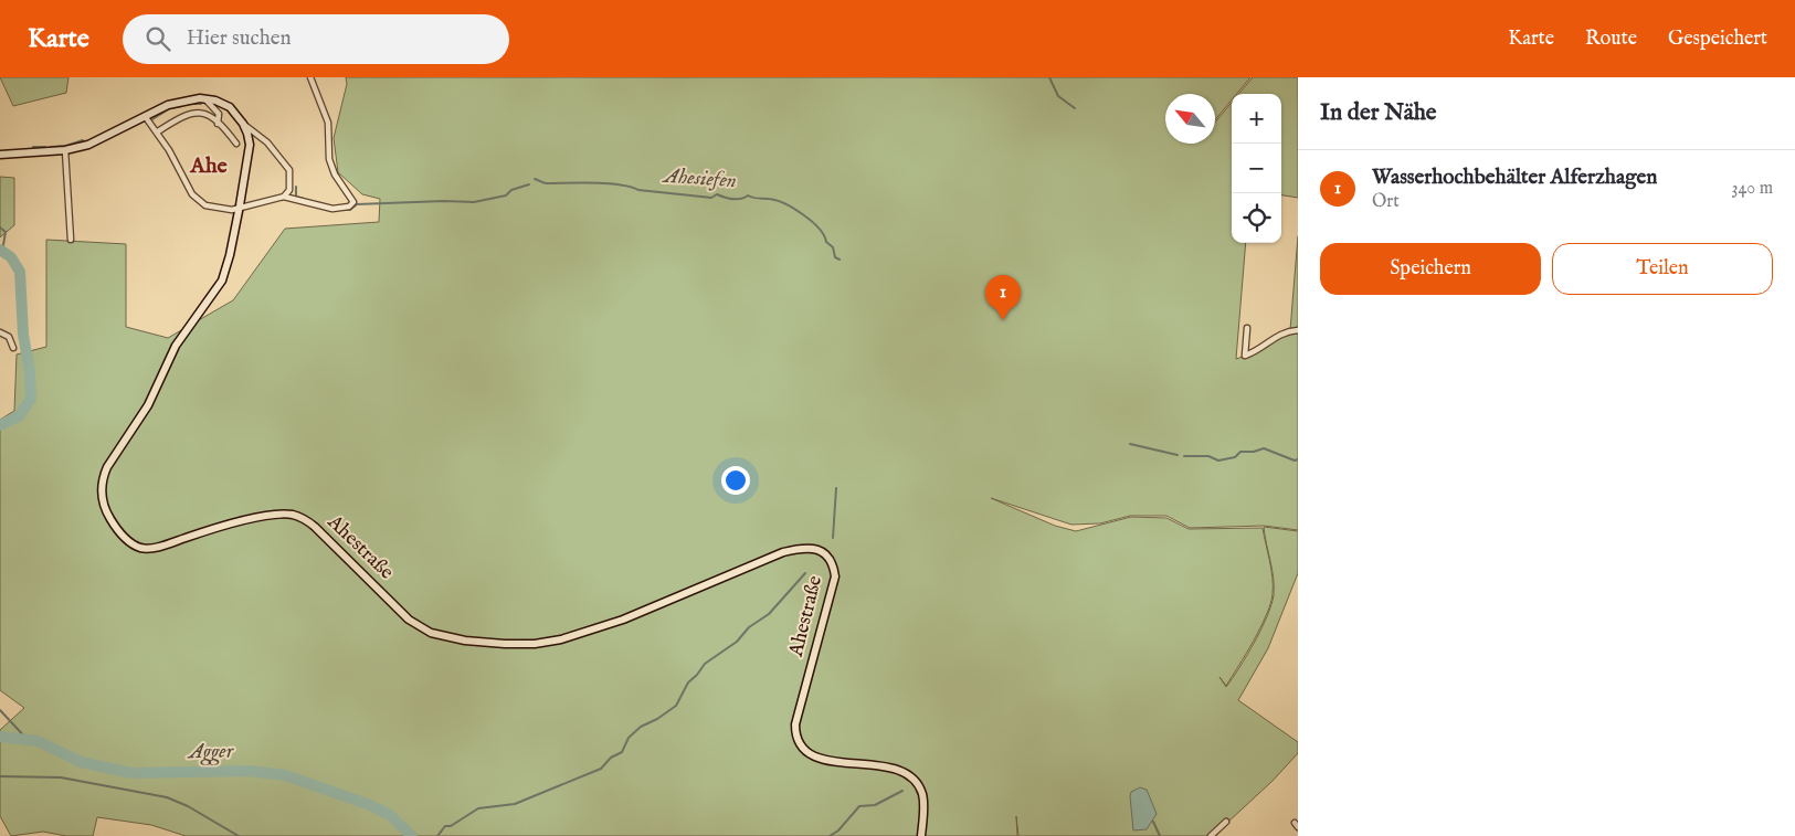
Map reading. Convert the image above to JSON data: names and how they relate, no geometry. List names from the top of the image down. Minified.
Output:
{"streets":{"main road":["Ahestraße"]},"districts":["Ahe"],"water":["Ahesiefen","Agger"],"north":"top left","page":{"header":"Karte","search":"Hier suchen","nav":["Karte","Route","Gespeichert"],"heading":"In der Nähe","map_buttons":["+","−"],"list":[{"mark":"1","name":"Wasserhochbehälter Alferzhagen","note":"Ort","value":"340 m"}],"buttons":["Speichern","Teilen"],"pins":"1"}}
